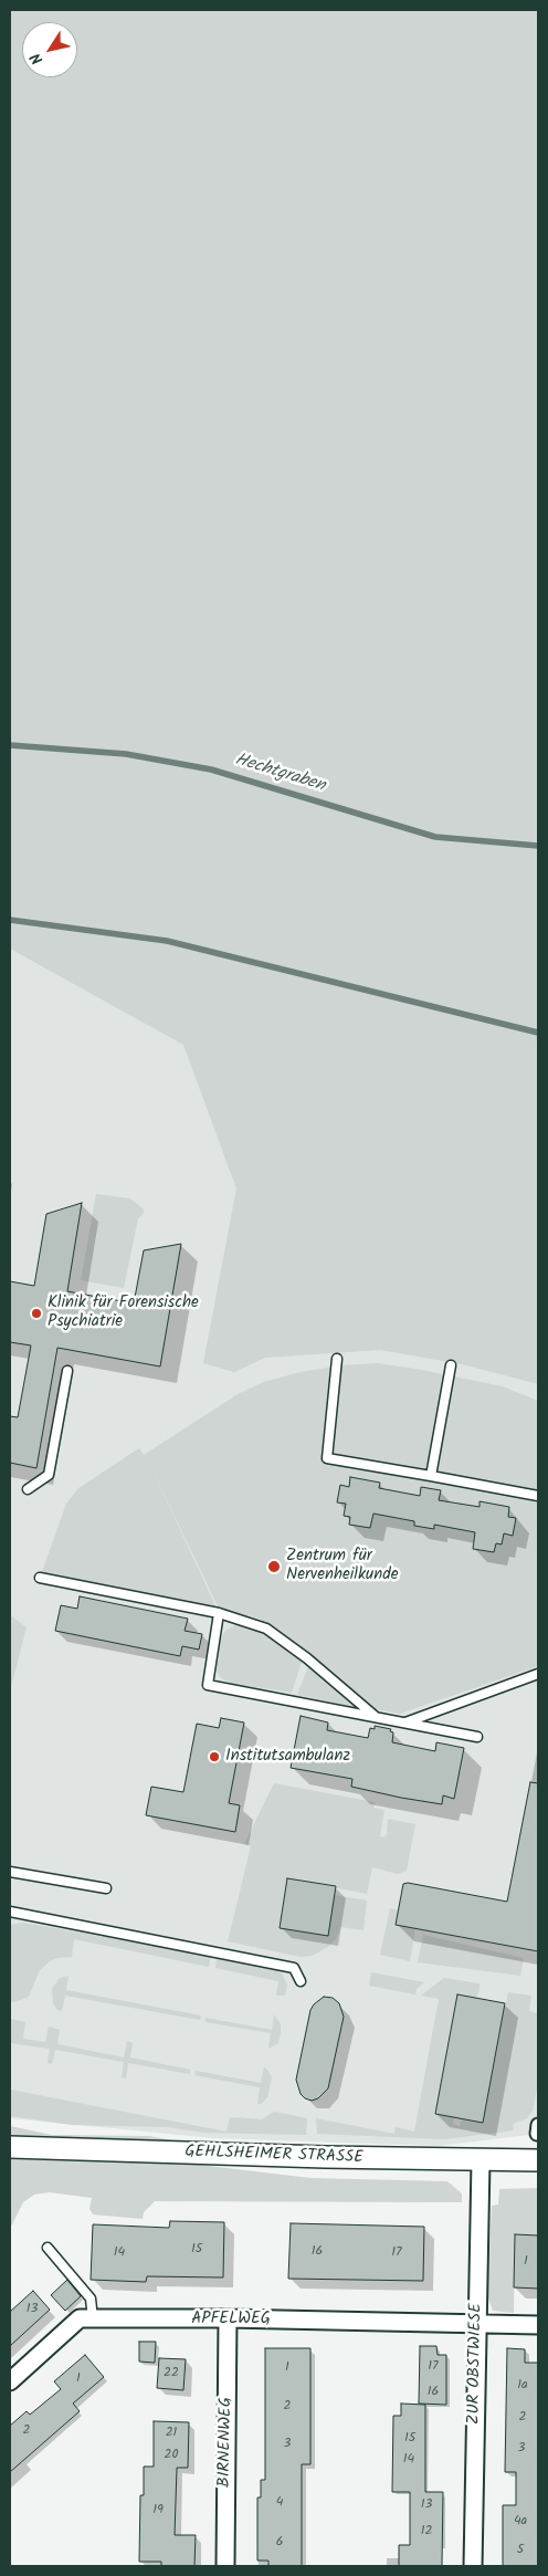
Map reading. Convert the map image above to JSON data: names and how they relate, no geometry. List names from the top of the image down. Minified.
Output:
{"streets":{"street":["GEHLSHEIMER STRASSE","APFELWEG","ZUR OBSTWIESE","BIRNENWEG"]},"crossings":[["GEHLSHEIMER STRASSE","ZUR OBSTWIESE"],["APFELWEG","ZUR OBSTWIESE"],["APFELWEG","BIRNENWEG"]],"water":["Hechtgraben"],"places":["Klinik für Forensische Psychiatrie","Zentrum für Nervenheilkunde","Institutsambulanz"],"house_numbers":["15","16","14","17","1","13","17","1","22","1","1a","16","2","2","2","21","15","3","3","20","14","4","13","19","4a","12","6","5"],"north":"bottom left"}
